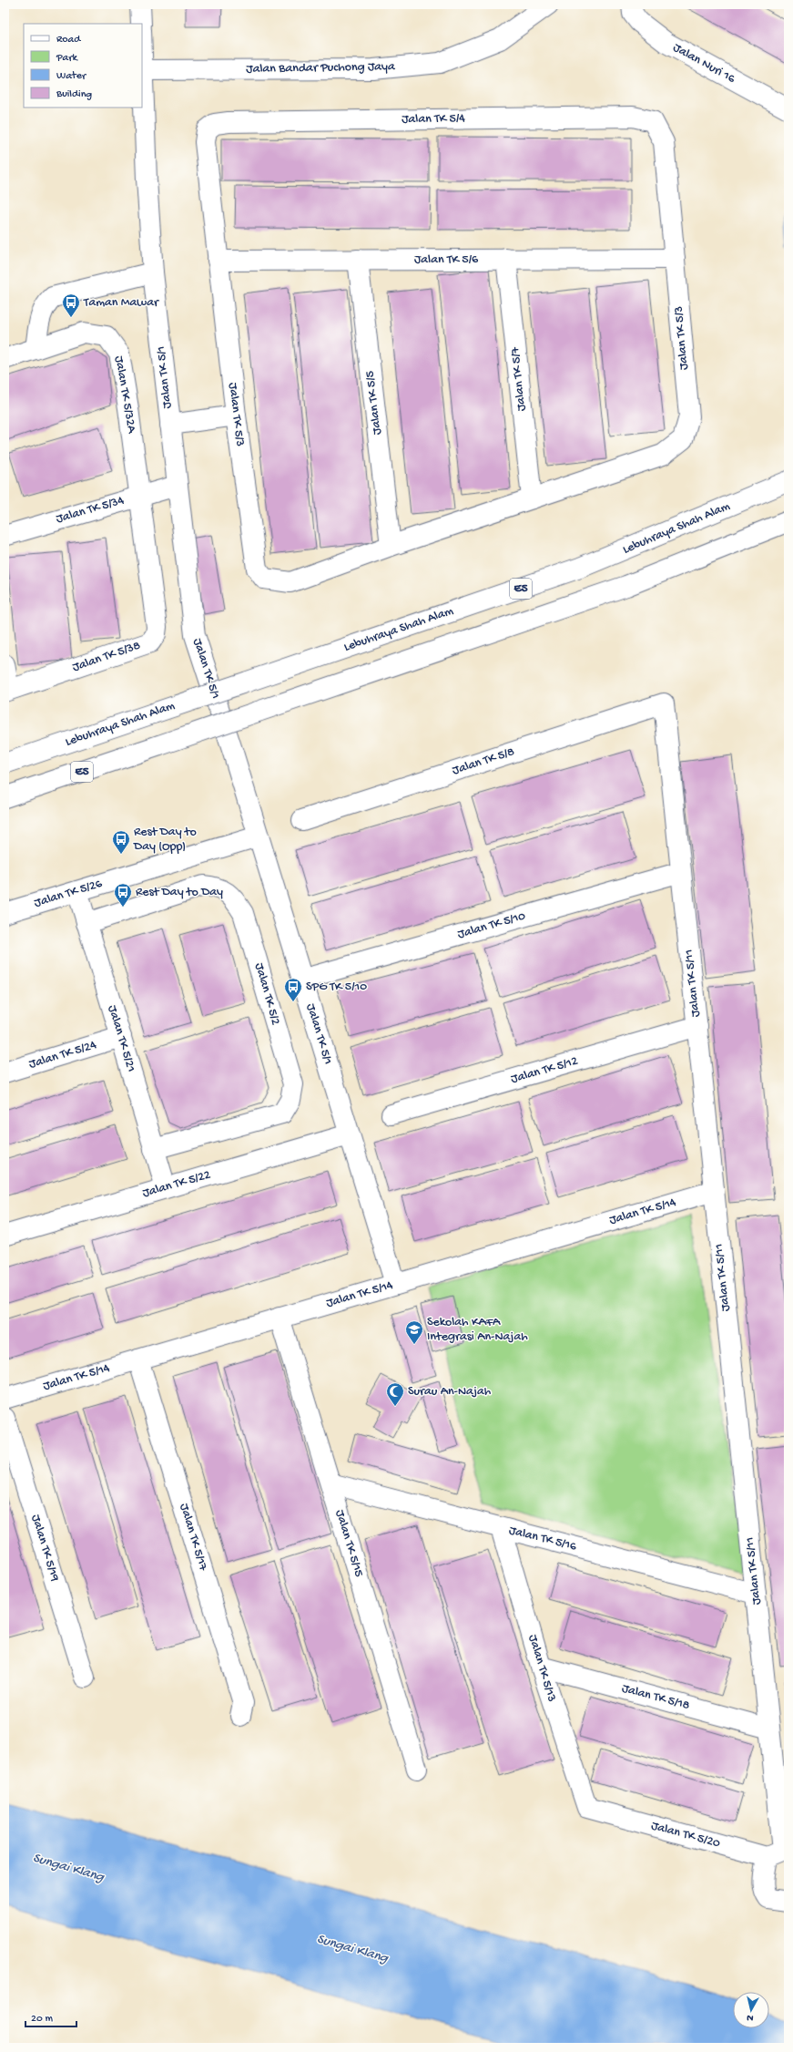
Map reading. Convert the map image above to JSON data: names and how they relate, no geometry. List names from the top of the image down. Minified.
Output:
{"streets":{"main road":["Jalan Nuri 16","Jalan Bandar Puchong Jaya","Jalan TK 5/4","Jalan TK 5/6","Jalan TK 5/3","Jalan TK 5/1","Jalan TK 5/7","Jalan TK 5/32A","Jalan TK 5/5","Jalan TK 5/34","Lebuhraya Shah Alam","E5","Jalan TK 5/38","Jalan TK 5/8","Jalan TK 5/26","Jalan TK 5/10","Jalan TK 5/11","Jalan TK 5/2","Jalan TK 5/21","Jalan TK 5/24","Jalan TK 5/12","Jalan TK 5/22","Jalan TK 5/14","Jalan TK 5/17","Jalan TK 5/16","Jalan TK 5/15","Jalan TK 5/19","Jalan TK 5/13","Jalan TK 5/18","Jalan TK 5/20"]},"crossings":[["Jalan Bandar Puchong Jaya","Jalan TK 5/1"],["Jalan TK 5/4","Jalan TK 5/6"],["Jalan TK 5/4","Jalan TK 5/3"],["Jalan TK 5/6","Jalan TK 5/3"],["Jalan TK 5/6","Jalan TK 5/7"],["Jalan TK 5/6","Jalan TK 5/5"],["Jalan TK 5/3","Jalan TK 5/7"],["Jalan TK 5/3","Jalan TK 5/5"],["Jalan TK 5/1","Jalan TK 5/34"],["Jalan TK 5/1","Jalan TK 5/26"],["Jalan TK 5/1","Jalan TK 5/10"],["Jalan TK 5/1","Jalan TK 5/22"],["Jalan TK 5/1","Jalan TK 5/14"],["Jalan TK 5/32A","Jalan TK 5/34"],["Jalan TK 5/32A","Jalan TK 5/38"],["Jalan TK 5/34","Jalan TK 5/38"],["Jalan TK 5/8","Jalan TK 5/11"],["Jalan TK 5/26","Jalan TK 5/21"],["Jalan TK 5/10","Jalan TK 5/11"],["Jalan TK 5/11","Jalan TK 5/12"],["Jalan TK 5/11","Jalan TK 5/14"],["Jalan TK 5/11","Jalan TK 5/16"],["Jalan TK 5/11","Jalan TK 5/18"],["Jalan TK 5/11","Jalan TK 5/20"],["Jalan TK 5/2","Jalan TK 5/21"],["Jalan TK 5/21","Jalan TK 5/24"],["Jalan TK 5/21","Jalan TK 5/22"],["Jalan TK 5/14","Jalan TK 5/17"],["Jalan TK 5/14","Jalan TK 5/15"],["Jalan TK 5/16","Jalan TK 5/15"],["Jalan TK 5/16","Jalan TK 5/13"],["Jalan TK 5/13","Jalan TK 5/18"],["Jalan TK 5/13","Jalan TK 5/20"]],"water":["Sungai Klang"],"places":{"bus stop":["Taman Mawar","Rest Day to Day (Opp)","Rest Day to Day","SPG TK 5/10"],"school or university":["Sekolah KAFA Integrasi An-Najah"],"mosque":["Surau An-Najah"]},"legend":["Road","Park","Water","Building"],"scale_bar":"20 m","north":"bottom"}
